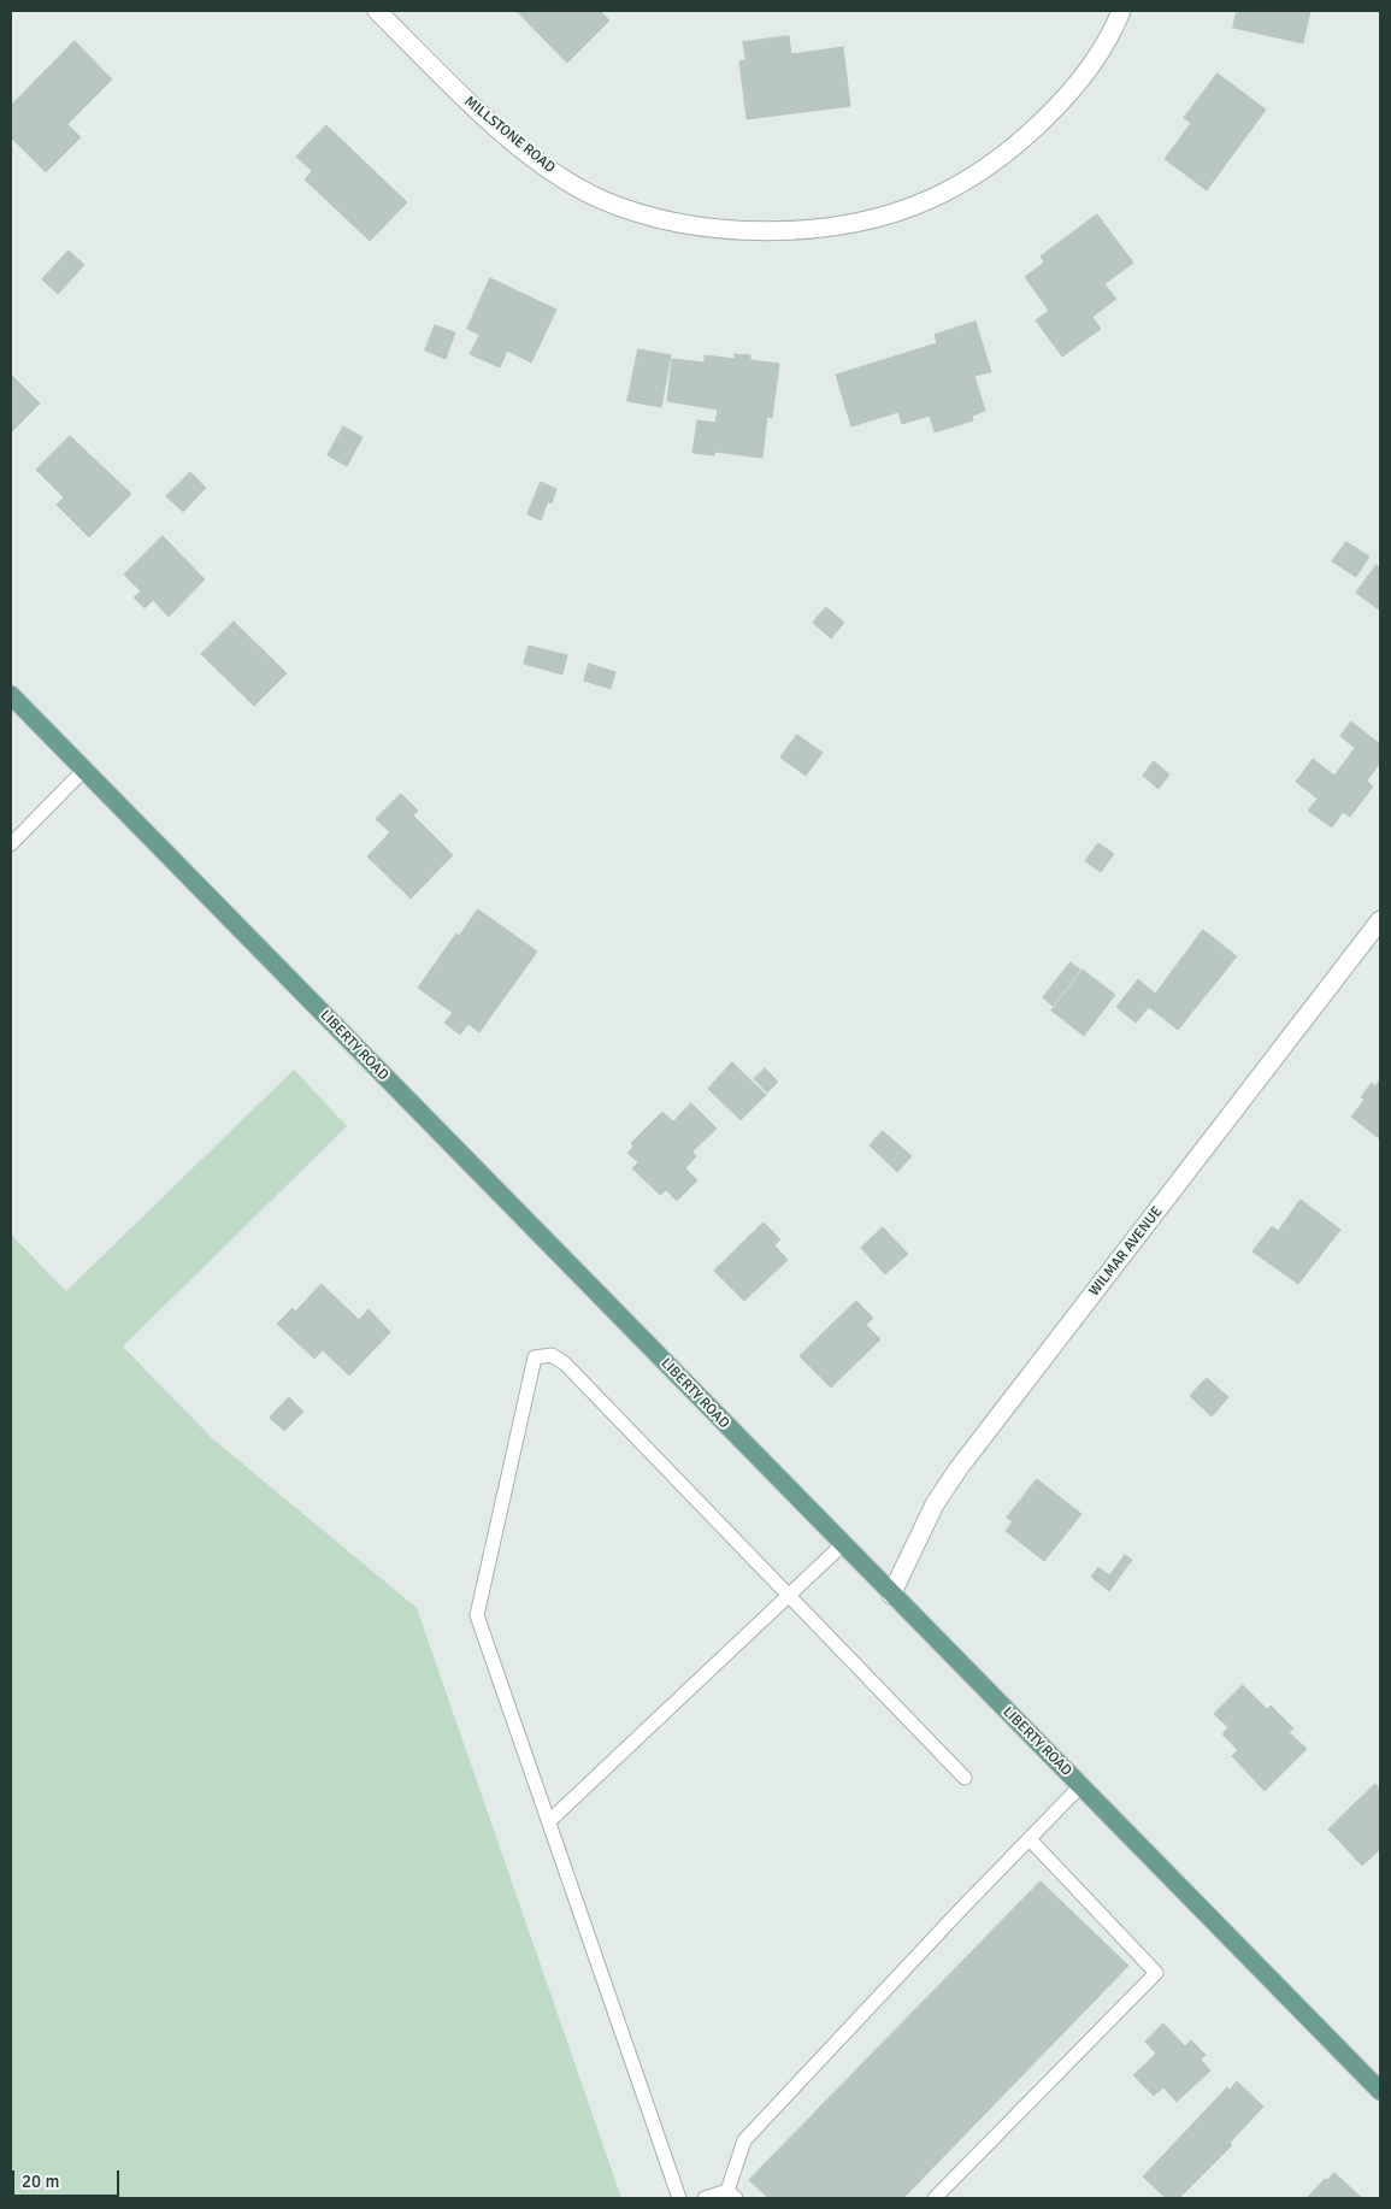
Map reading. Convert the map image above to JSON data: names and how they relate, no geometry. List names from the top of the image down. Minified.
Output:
{"streets":{"main road":["LIBERTY ROAD"],"street":["MILLSTONE ROAD","WILMAR AVENUE"]},"crossings":[["LIBERTY ROAD","WILMAR AVENUE"]],"scale_bar":"20 m"}
